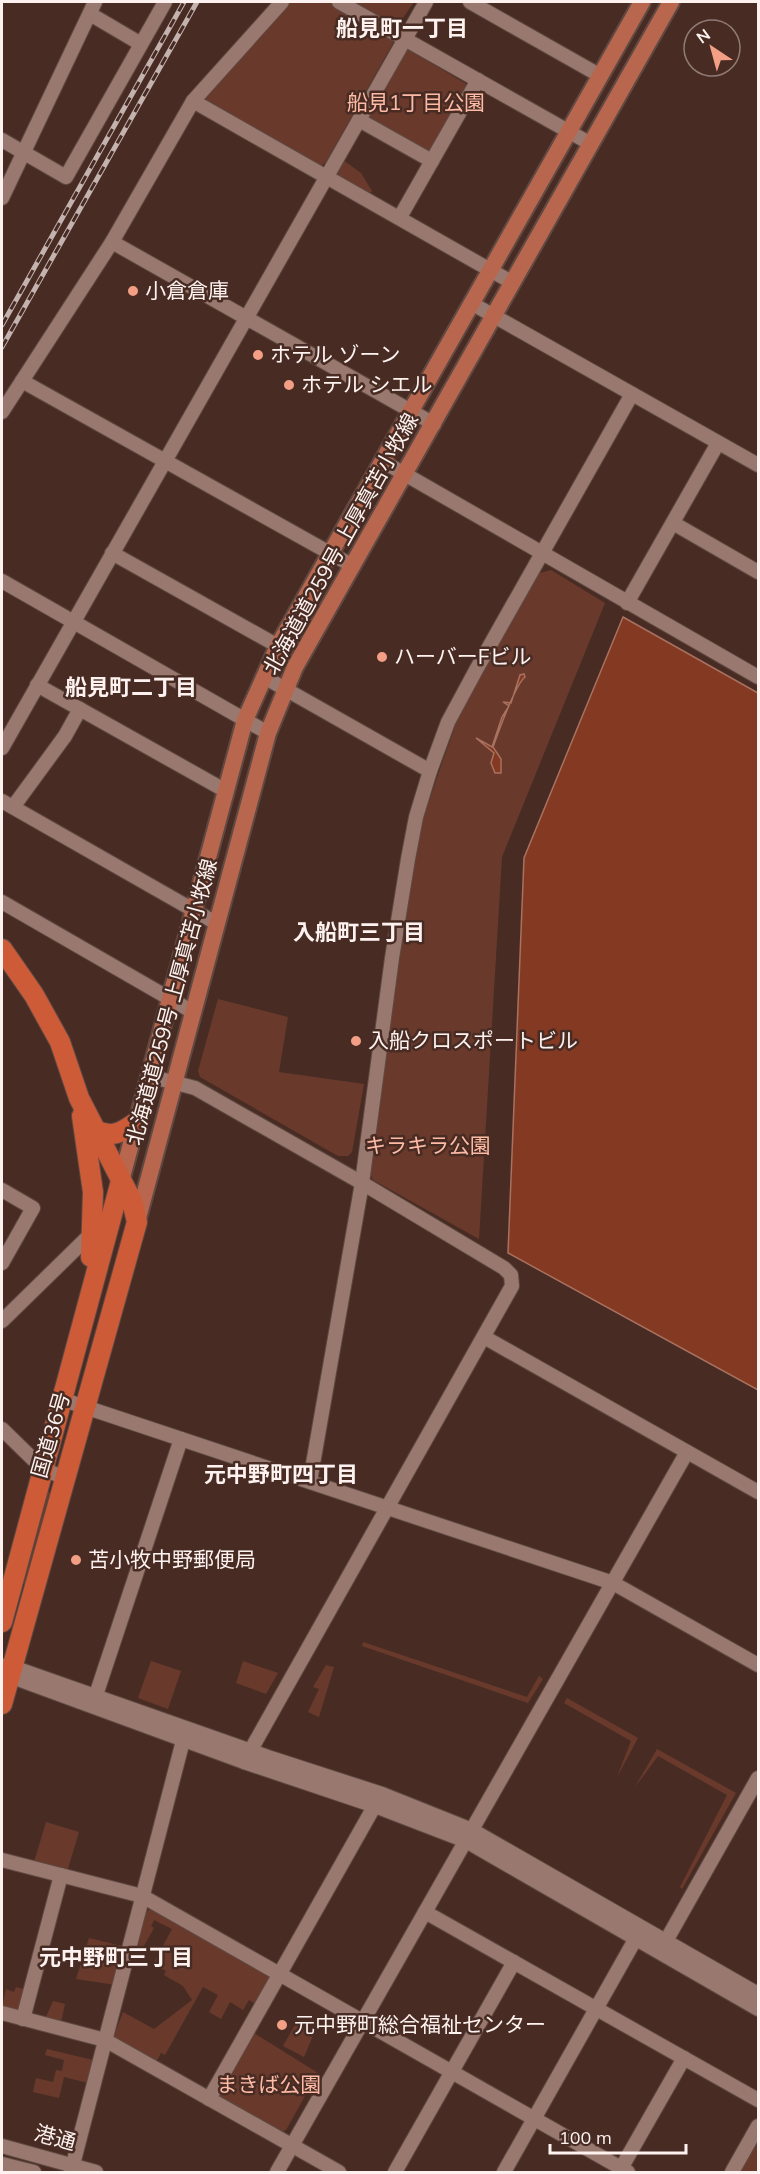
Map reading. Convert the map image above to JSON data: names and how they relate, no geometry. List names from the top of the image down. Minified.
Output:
{"streets":{"highway":["国道36号"],"main road":["北海道道259号 上厚真苫小牧線"],"street":["港通"]},"crossings":[["北海道道259号 上厚真苫小牧線","国道36号"]],"districts":["船見町一丁目","船見町二丁目","入船町三丁目","元中野町四丁目","元中野町三丁目"],"parks":["船見1丁目公園","キラキラ公園","まきば公園"],"places":["小倉倉庫","ホテル ゾーン","ホテル シエル","ハーバーFビル","入船クロスポートビル","苫小牧中野郵便局","元中野町総合福祉センター"],"scale_bar":"100 m","north":"top left"}
